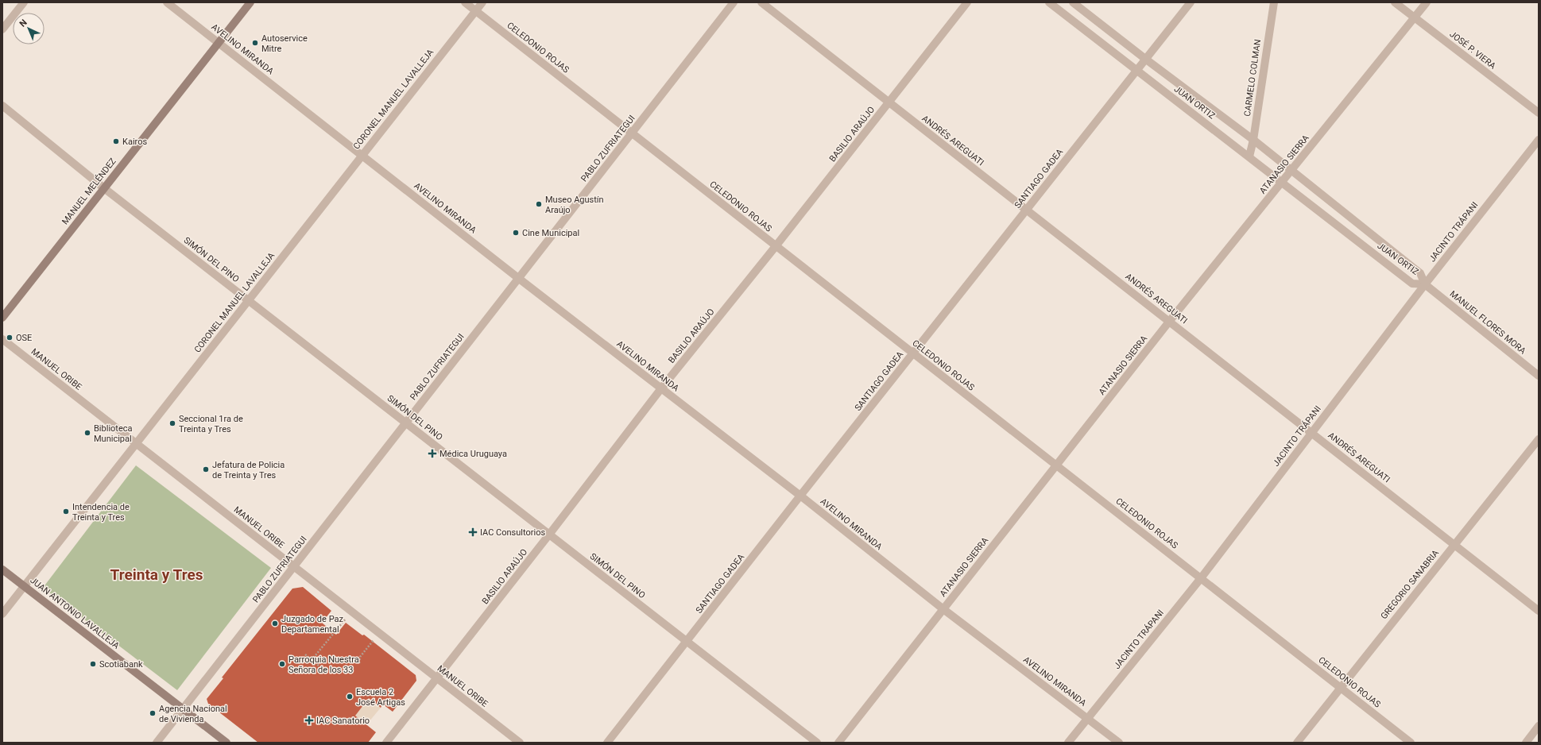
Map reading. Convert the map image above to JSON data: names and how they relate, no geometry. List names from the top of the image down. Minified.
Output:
{"streets":{"street":["CELEDONIO ROJAS","AVELINO MIRANDA","JOSÉ P. VIERA","CARMELO COLMAN","CORONEL MANUEL LAVALLEJA","JUAN ORTIZ","BASILIO ARAÚJO","ANDRÉS AREGUATI","PABLO ZUFRIATEGUI","ATANASIO SIERRA","SANTIAGO GADEA","MANUEL MELÉNDEZ","JACINTO TRÁPANI","SIMÓN DEL PINO","MANUEL FLORES MORA","MANUEL ORIBE","GREGORIO SANABRIA","JUAN ANTONIO LAVALLEJA"]},"crossings":[["CELEDONIO ROJAS","CORONEL MANUEL LAVALLEJA"],["CELEDONIO ROJAS","BASILIO ARAÚJO"],["CELEDONIO ROJAS","PABLO ZUFRIATEGUI"],["CELEDONIO ROJAS","ATANASIO SIERRA"],["CELEDONIO ROJAS","SANTIAGO GADEA"],["CELEDONIO ROJAS","JACINTO TRÁPANI"],["CELEDONIO ROJAS","GREGORIO SANABRIA"],["AVELINO MIRANDA","CORONEL MANUEL LAVALLEJA"],["AVELINO MIRANDA","BASILIO ARAÚJO"],["AVELINO MIRANDA","PABLO ZUFRIATEGUI"],["AVELINO MIRANDA","ATANASIO SIERRA"],["AVELINO MIRANDA","SANTIAGO GADEA"],["AVELINO MIRANDA","MANUEL MELÉNDEZ"],["AVELINO MIRANDA","JACINTO TRÁPANI"],["JOSÉ P. VIERA","ATANASIO SIERRA"],["CARMELO COLMAN","JUAN ORTIZ"],["CORONEL MANUEL LAVALLEJA","SIMÓN DEL PINO"],["CORONEL MANUEL LAVALLEJA","MANUEL ORIBE"],["CORONEL MANUEL LAVALLEJA","JUAN ANTONIO LAVALLEJA"],["JUAN ORTIZ","ATANASIO SIERRA"],["JUAN ORTIZ","SANTIAGO GADEA"],["JUAN ORTIZ","JACINTO TRÁPANI"],["JUAN ORTIZ","MANUEL FLORES MORA"],["BASILIO ARAÚJO","ANDRÉS AREGUATI"],["BASILIO ARAÚJO","SIMÓN DEL PINO"],["BASILIO ARAÚJO","MANUEL ORIBE"],["ANDRÉS AREGUATI","ATANASIO SIERRA"],["ANDRÉS AREGUATI","SANTIAGO GADEA"],["ANDRÉS AREGUATI","JACINTO TRÁPANI"],["ANDRÉS AREGUATI","GREGORIO SANABRIA"],["PABLO ZUFRIATEGUI","SIMÓN DEL PINO"],["PABLO ZUFRIATEGUI","MANUEL ORIBE"],["PABLO ZUFRIATEGUI","JUAN ANTONIO LAVALLEJA"],["SANTIAGO GADEA","SIMÓN DEL PINO"],["MANUEL MELÉNDEZ","SIMÓN DEL PINO"],["JACINTO TRÁPANI","MANUEL FLORES MORA"]],"districts":["Treinta y Tres"],"places":{"other":["Autoservice Mitre","Kairos","Museo Agustín Araújo","Cine Municipal","OSE","Seccional 1ra de Treinta y Tres","Biblioteca Municipal","Jefatura de Policia de Treinta y Tres","Intendencia de Treinta y Tres","Juzgado de Paz Departamental","Scotiabank","Parroquia Nuestra Señora de los 33","Escuela 2 José Artigas","Agencia Nacional de Vivienda"],"health":["Médica Uruguaya","IAC Consultorios","IAC Sanatorio"]},"north":"top left"}
